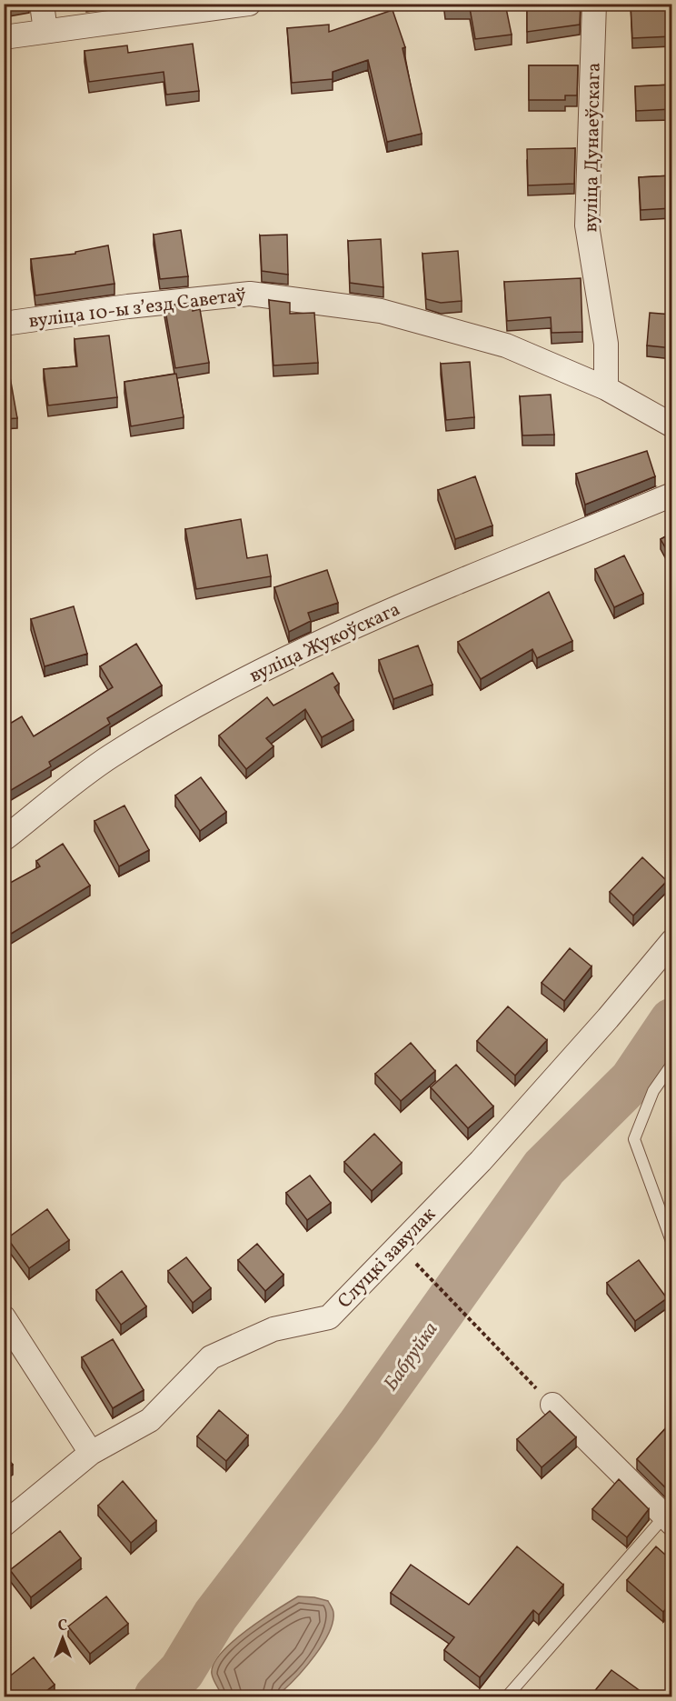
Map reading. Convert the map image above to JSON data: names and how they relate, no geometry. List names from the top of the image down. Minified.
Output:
{"streets":{"street":["вуліца Дунаеўскага","вуліца 10-ы зʼезд Саветаў","вуліца Жукоўскага","Слуцкі завулак"]},"crossings":[["вуліца Дунаеўскага","вуліца 10-ы зʼезд Саветаў"]],"water":["Бабруйка"],"north":"top"}
